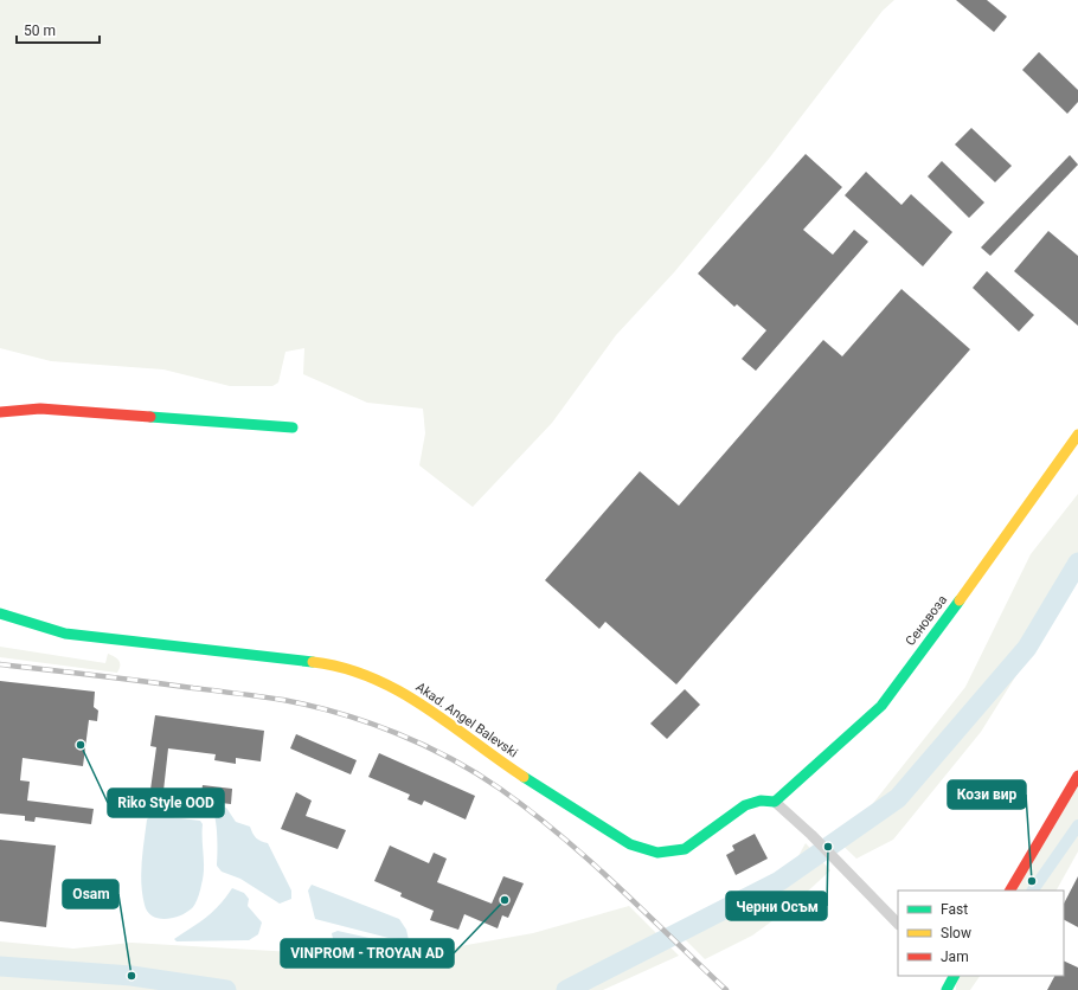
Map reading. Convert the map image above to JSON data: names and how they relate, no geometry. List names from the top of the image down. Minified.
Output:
{"streets":{"street":["Сеновоза","Akad. Angel Balevski"]},"crossings":[["Сеновоза","Akad. Angel Balevski"]],"places":["Riko Style OOD","Черни Осъм","Кози вир","VINPROM - TROYAN AD","Osam"],"legend":["Fast","Slow","Jam"],"scale_bar":"50 m"}
